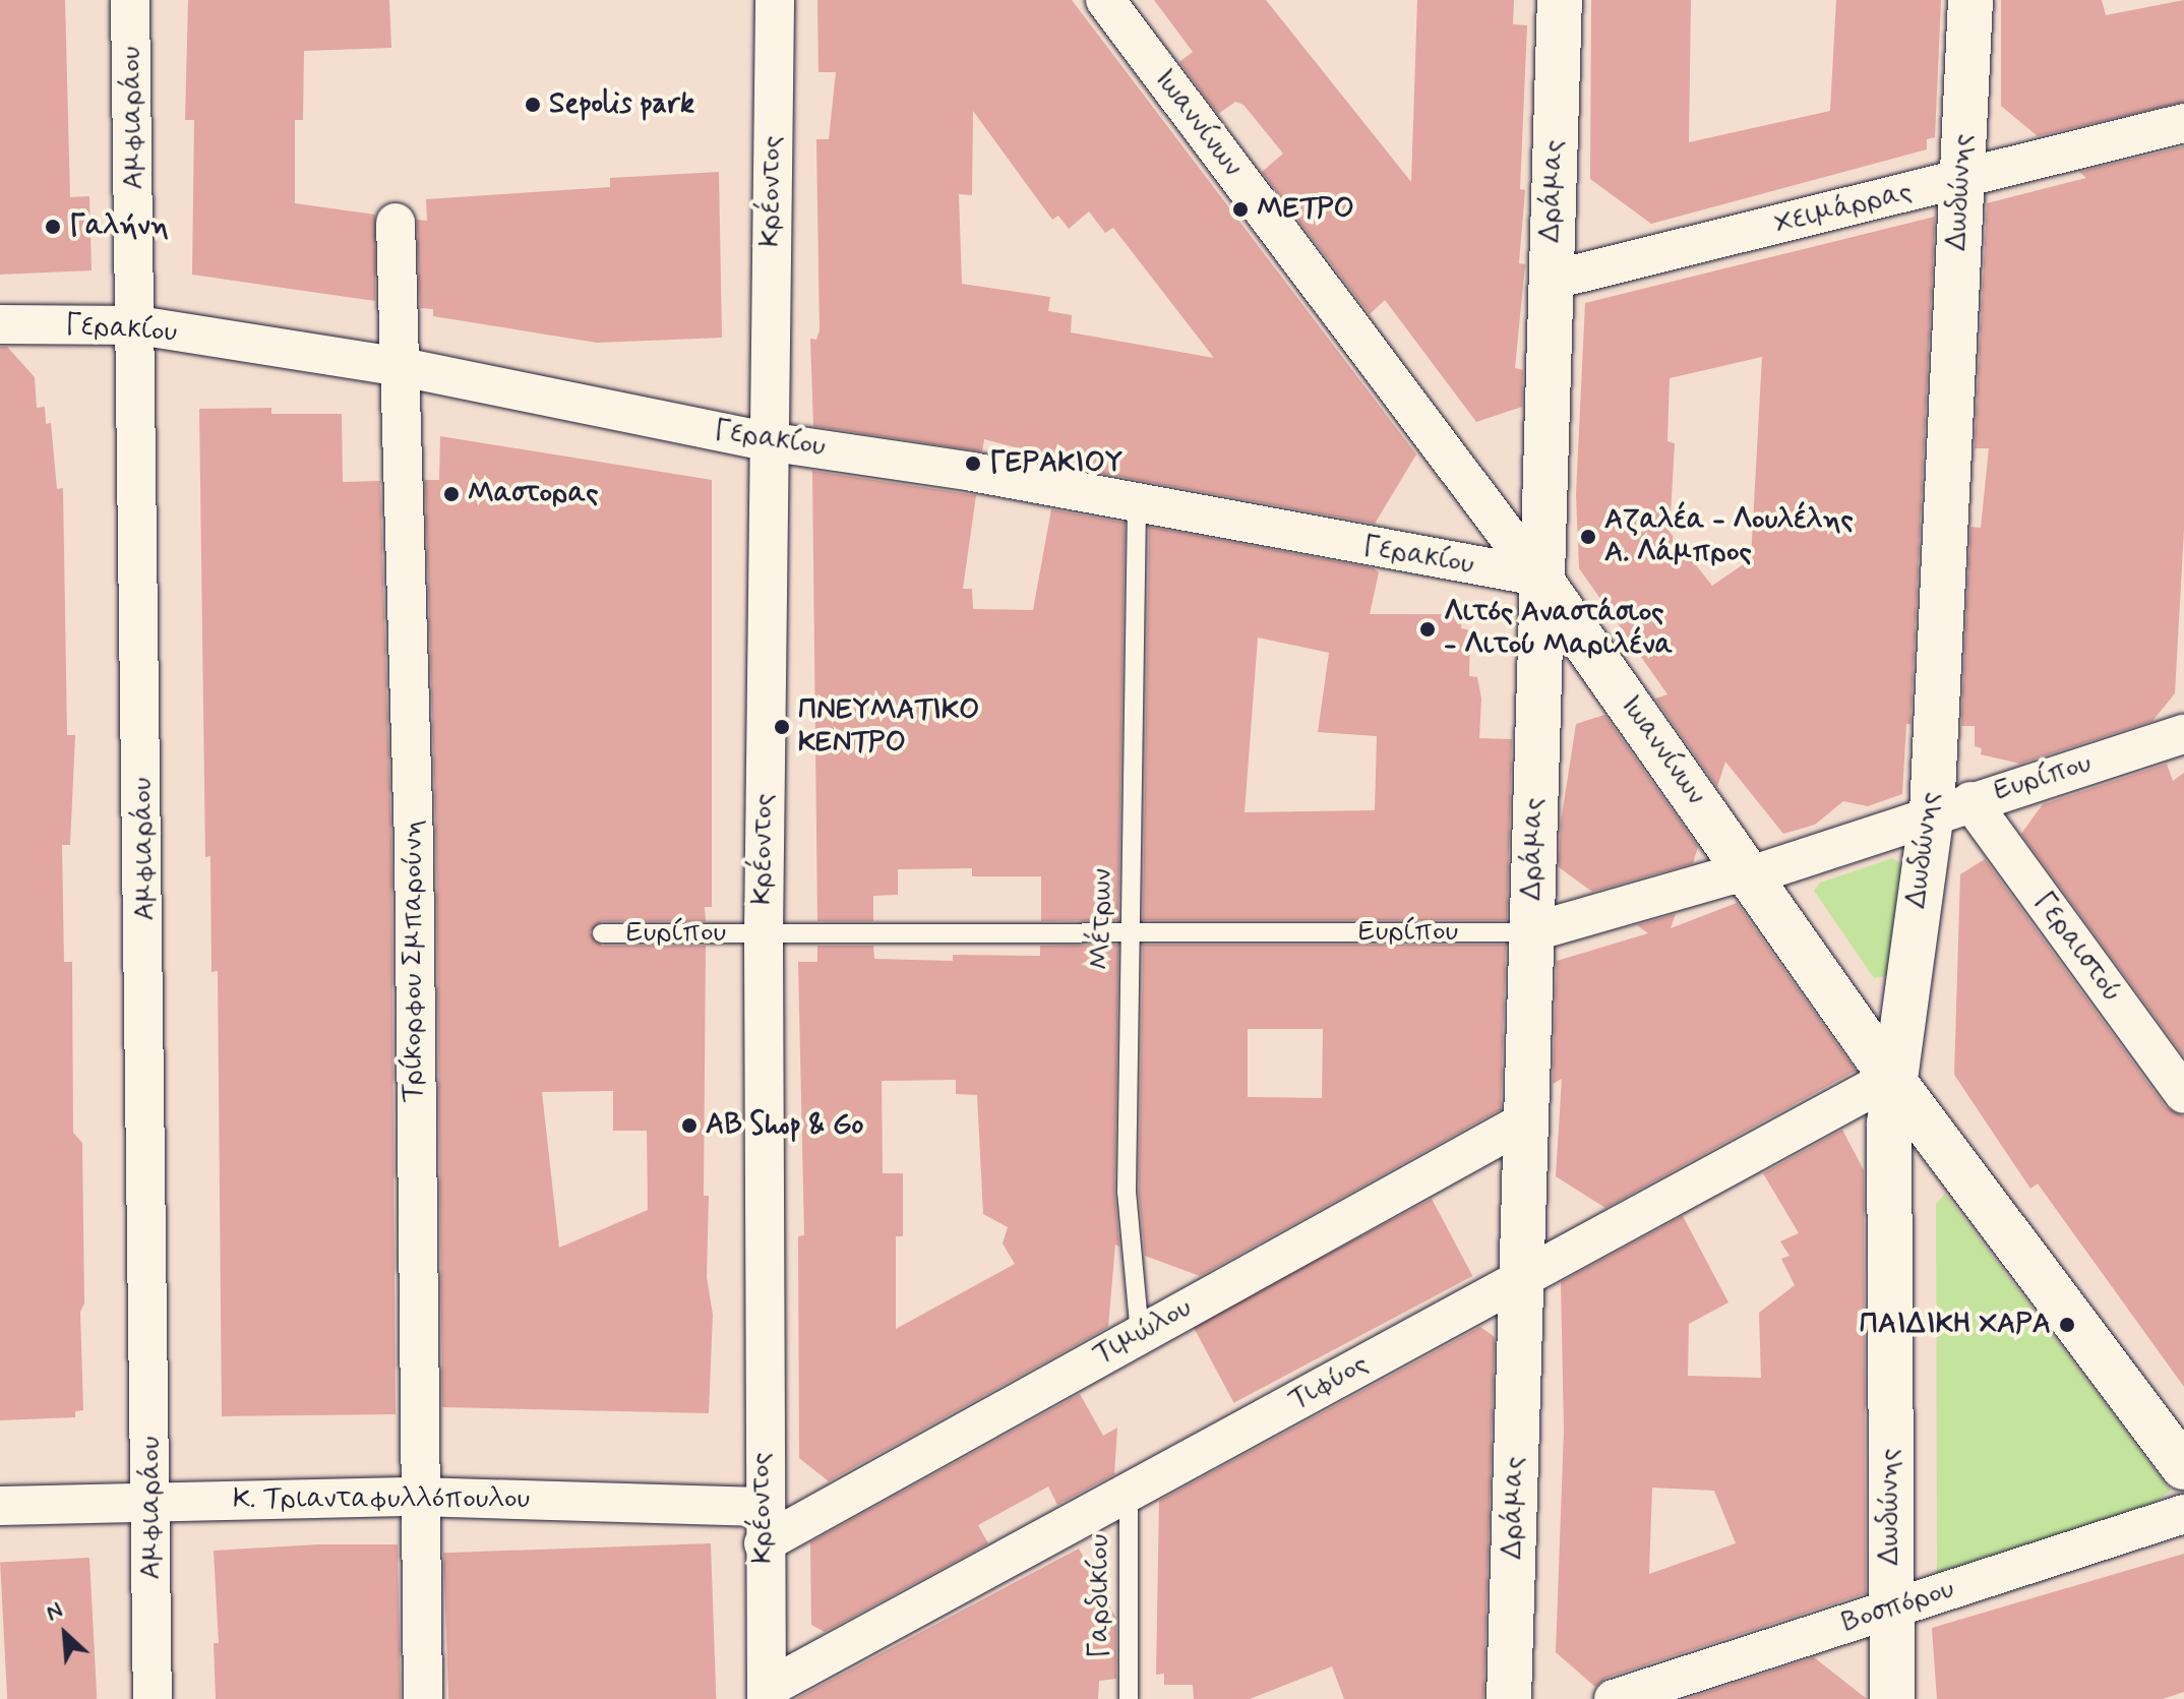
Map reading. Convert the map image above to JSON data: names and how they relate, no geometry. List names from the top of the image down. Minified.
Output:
{"streets":{"street":["Αμφιαράου","Ιωαννίνων","Κρέοντος","Δράμας","Δωδώνης","Χειμάρρας","Γερακίου","Ευρίπου","Γεραιστού","Τρίκορφου Σμπαρούνη","Τιμώλου","Τιφύος","Κ. Τριανταφυλλόπουλου","Βοσπόρου"],"lane":["Μέτρων","Γαρδικίου"]},"crossings":[["Αμφιαράου","Γερακίου"],["Αμφιαράου","Κ. Τριανταφυλλόπουλου"],["Ιωαννίνων","Δράμας"],["Ιωαννίνων","Δωδώνης"],["Ιωαννίνων","Γερακίου"],["Ιωαννίνων","Ευρίπου"],["Ιωαννίνων","Τιφύος"],["Κρέοντος","Γερακίου"],["Κρέοντος","Ευρίπου"],["Κρέοντος","Τιμώλου"],["Κρέοντος","Τιφύος"],["Κρέοντος","Κ. Τριανταφυλλόπουλου"],["Δράμας","Χειμάρρας"],["Δράμας","Γερακίου"],["Δράμας","Ευρίπου"],["Δράμας","Τιμώλου"],["Δράμας","Τιφύος"],["Δωδώνης","Χειμάρρας"],["Δωδώνης","Ευρίπου"],["Δωδώνης","Γεραιστού"],["Δωδώνης","Τιφύος"],["Δωδώνης","Βοσπόρου"],["Γερακίου","Μέτρων"],["Γερακίου","Τρίκορφου Σμπαρούνη"],["Ευρίπου","Μέτρων"],["Ευρίπου","Γεραιστού"],["Μέτρων","Τιμώλου"],["Τρίκορφου Σμπαρούνη","Κ. Τριανταφυλλόπουλου"],["Τιμώλου","Κ. Τριανταφυλλόπουλου"],["Τιφύος","Γαρδικίου"]],"places":["Sepolis park","ΜΕΤΡΟ","Γαλήνη","ΓΕΡΑΚΙΟΥ","Μαστορας","Αζαλέα - Λουλέλης Α. Λάμπρος","Λιτός Αναστάσιος - Λιτού Μαριλένα","ΠΝΕΥΜΑΤΙΚΟ ΚΕΝΤΡΟ","AB Shop & Go","ΠΑΙΔΙΚΗ ΧΑΡΑ"],"north":"top left"}
